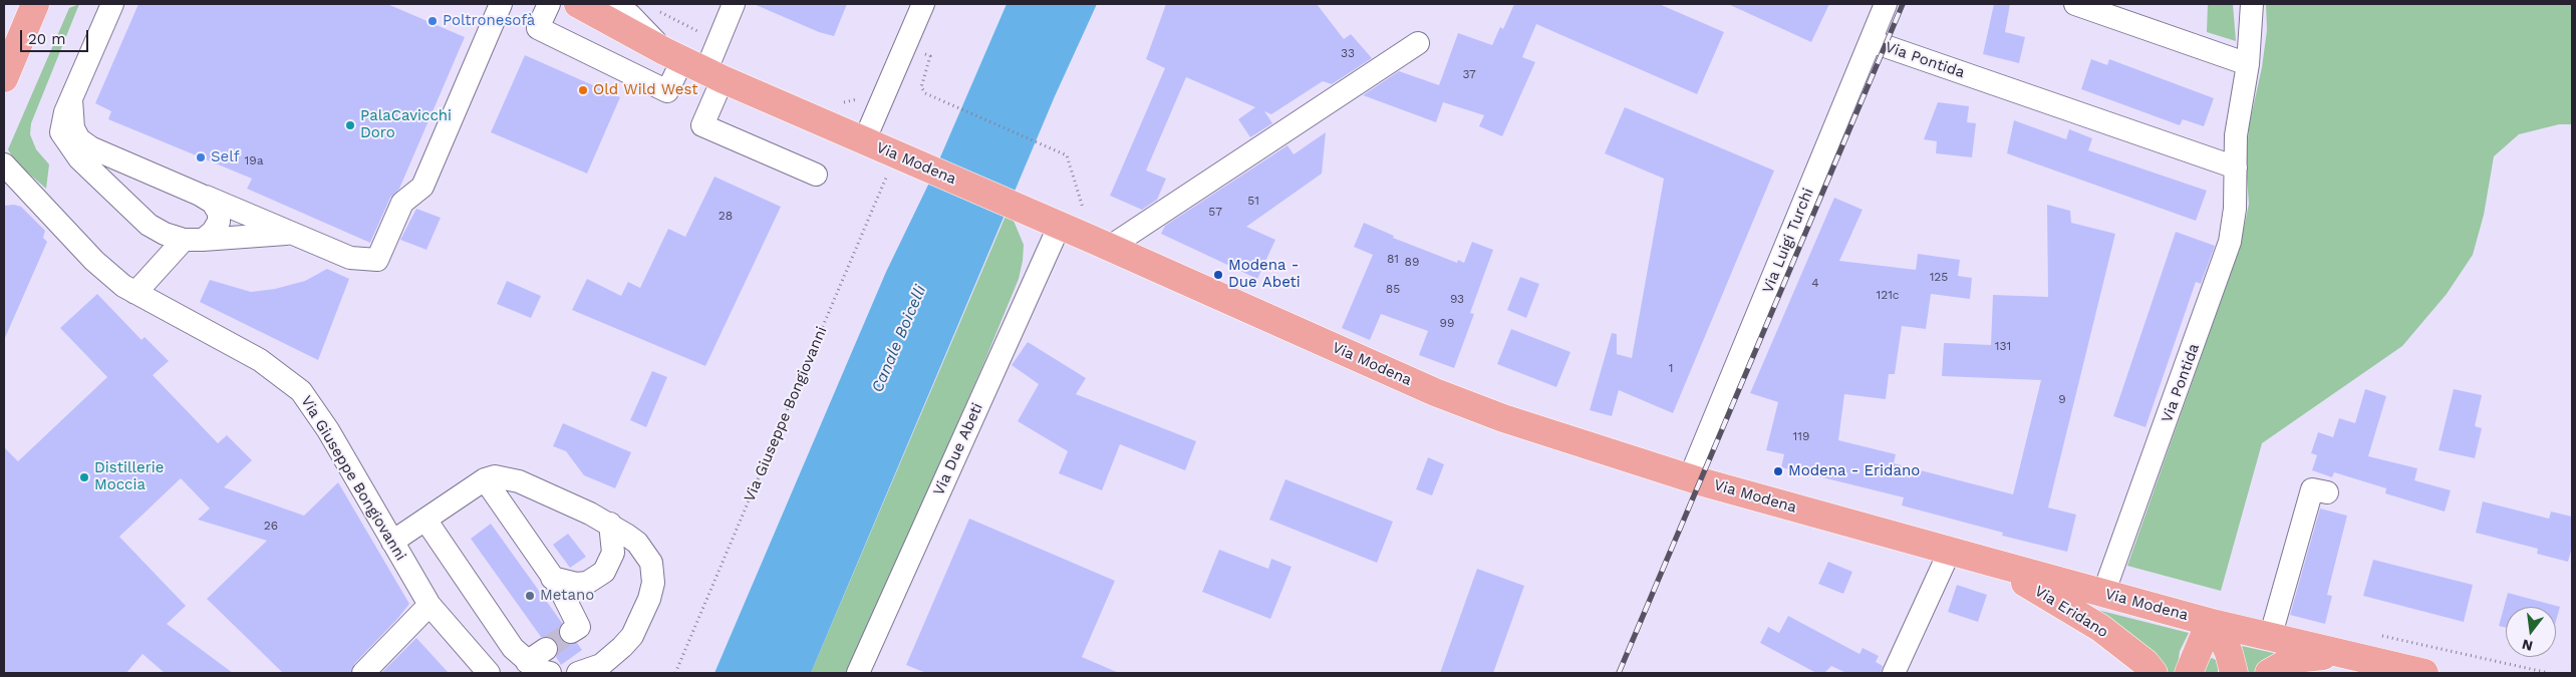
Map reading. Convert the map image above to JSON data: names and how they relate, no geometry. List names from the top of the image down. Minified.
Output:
{"streets":{"main road":["Via Modena","Via Eridano"],"street":["Via Pontida","Via Luigi Turchi","Via Giuseppe Bongiovanni","Via Due Abeti"]},"crossings":[["Via Pontida","Via Modena"],["Via Pontida","Via Luigi Turchi"],["Via Modena","Via Luigi Turchi"],["Via Modena","Via Giuseppe Bongiovanni"],["Via Modena","Via Due Abeti"],["Via Modena","Via Eridano"]],"water":["Canale Boicelli"],"places":["Poltronesofà","Old Wild West","PalaCavicchi Doro","Self","Modena - Due Abeti","Modena - Eridano","Distillerie Moccia","Metano"],"house_numbers":["33","37","19a","51","57","28","81","89","125","4","85","121c","93","99","131","1","9","119","26"],"scale_bar":"20 m","north":"bottom"}
